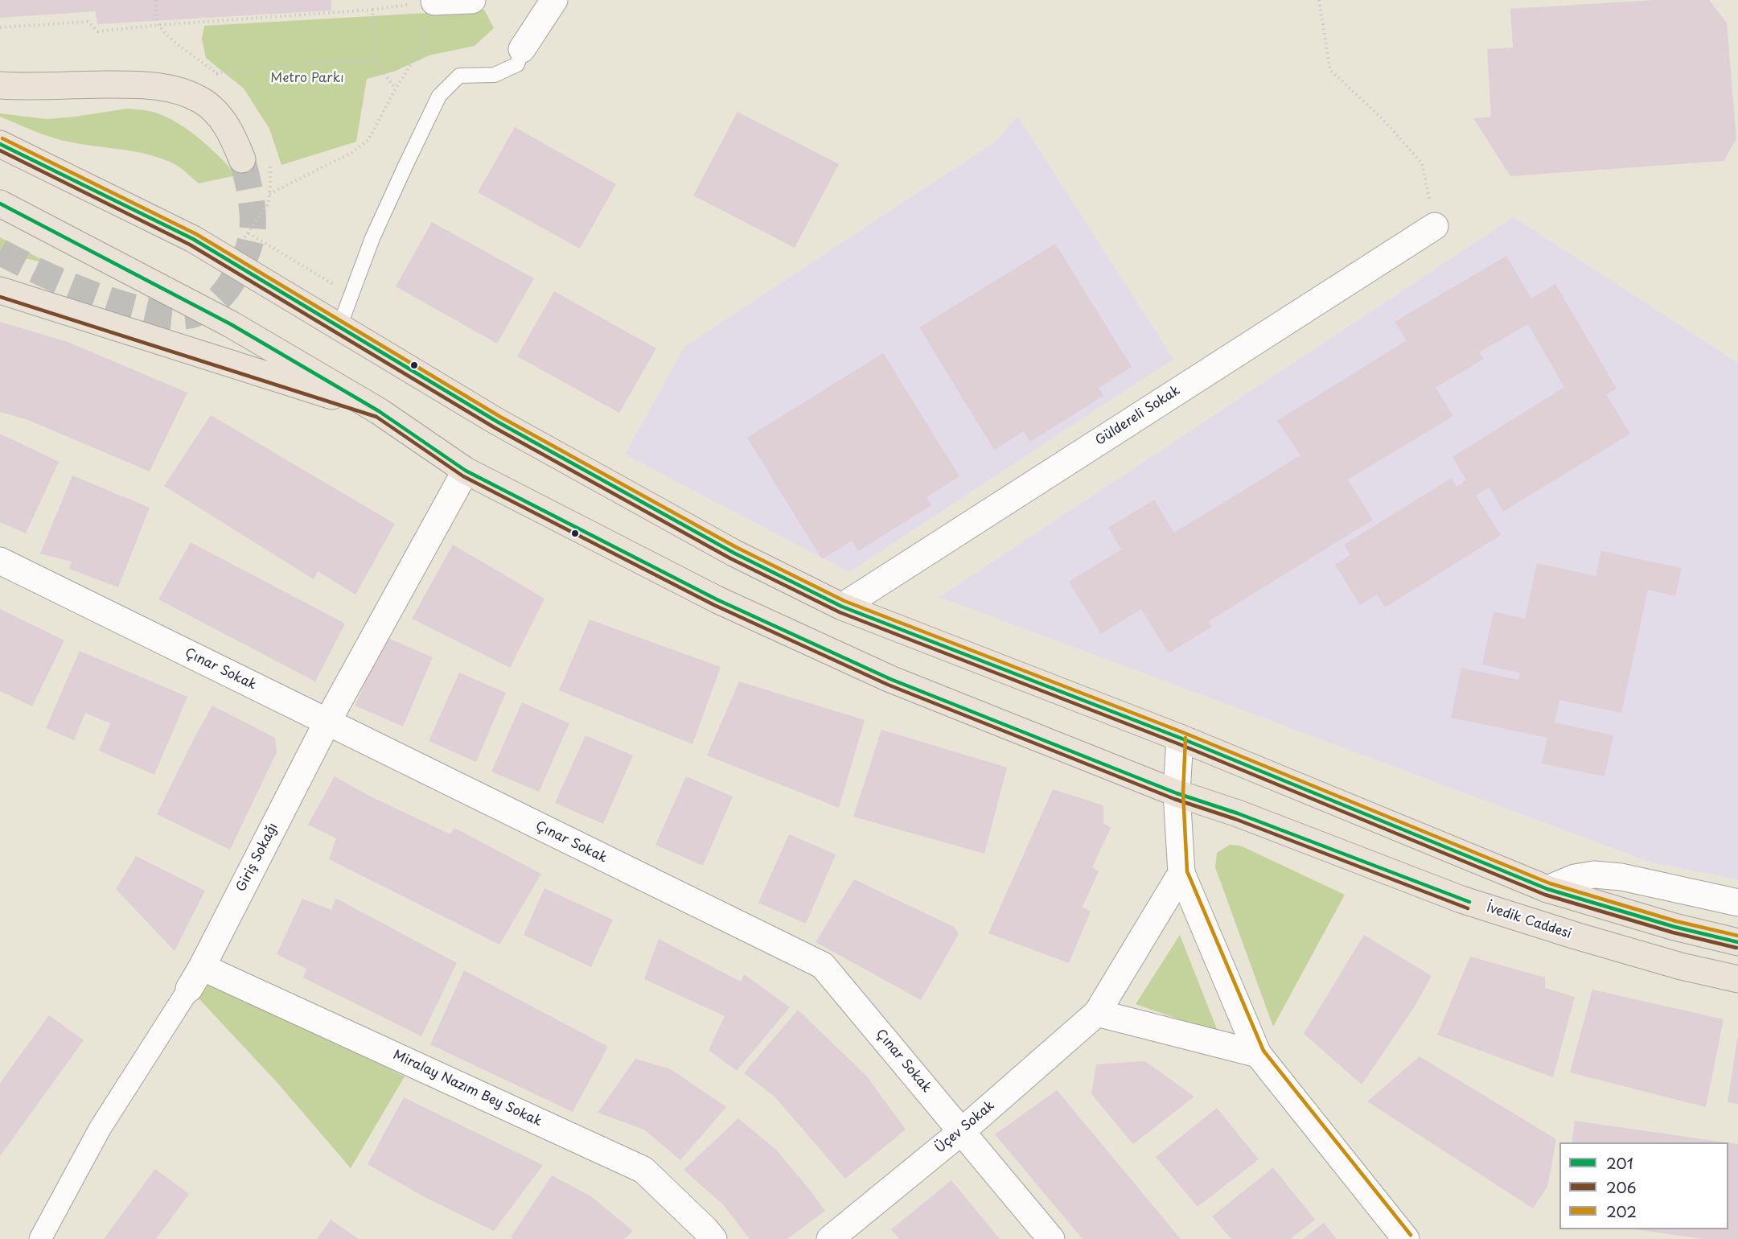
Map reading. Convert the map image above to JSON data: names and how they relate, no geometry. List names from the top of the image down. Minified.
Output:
{"streets":{"main road":["İvedik Caddesi"],"street":["Güldereli Sokak","Çınar Sokak","Giriş Sokağı","Miralay Nazım Bey Sokak","Üçev Sokak"]},"crossings":[["Çınar Sokak","Giriş Sokağı"],["Çınar Sokak","Üçev Sokak"],["Giriş Sokağı","İvedik Caddesi"],["Giriş Sokağı","Miralay Nazım Bey Sokak"]],"parks":["Metro Parkı"],"lines":["transit line 202","transit line 201","transit line 206"],"legend":["201","206","202"]}
